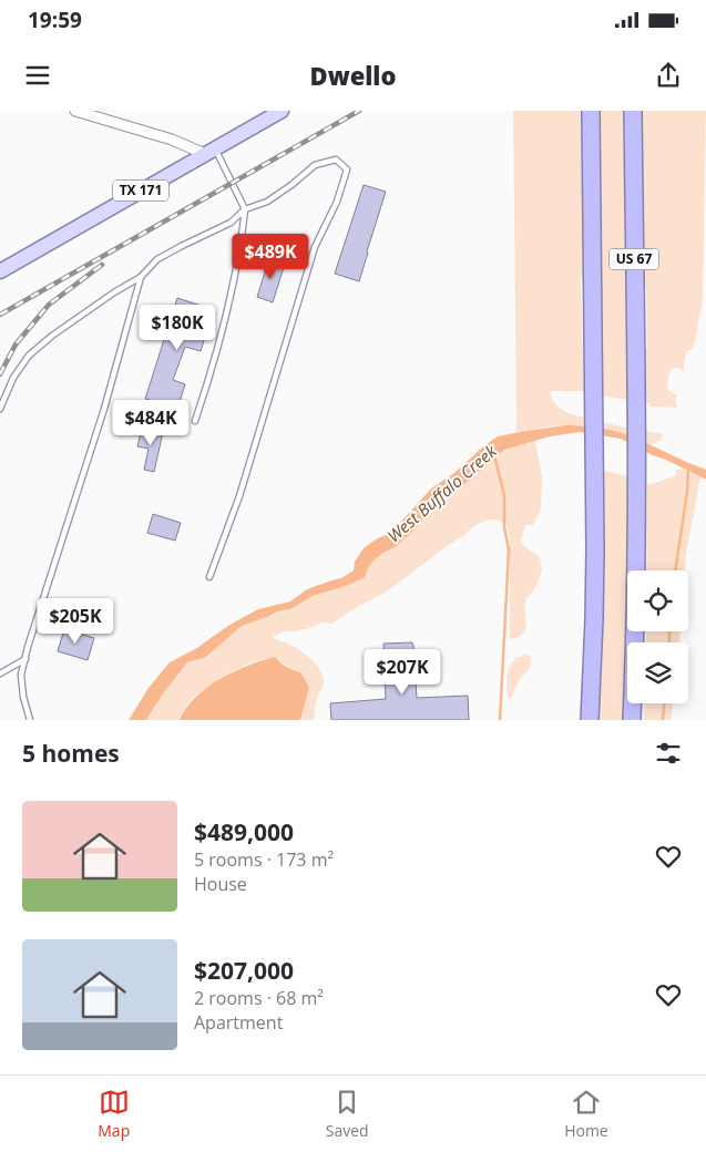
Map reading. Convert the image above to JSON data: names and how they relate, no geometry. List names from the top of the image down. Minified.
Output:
{"streets":{"highway":["US 67"],"main road":["TX 171"]},"water":["West Buffalo Creek"],"page":{"status":"19:59","header":"Dwello","price":["$489K","$180K","$484K","$205K","$207K"],"heading":"5 homes","list":[{"name":"$489,000","note":"5 rooms · 173 m² · House"},{"name":"$207,000","note":"2 rooms · 68 m² · Apartment"}],"tabs":["Map","Saved","Home"]}}
